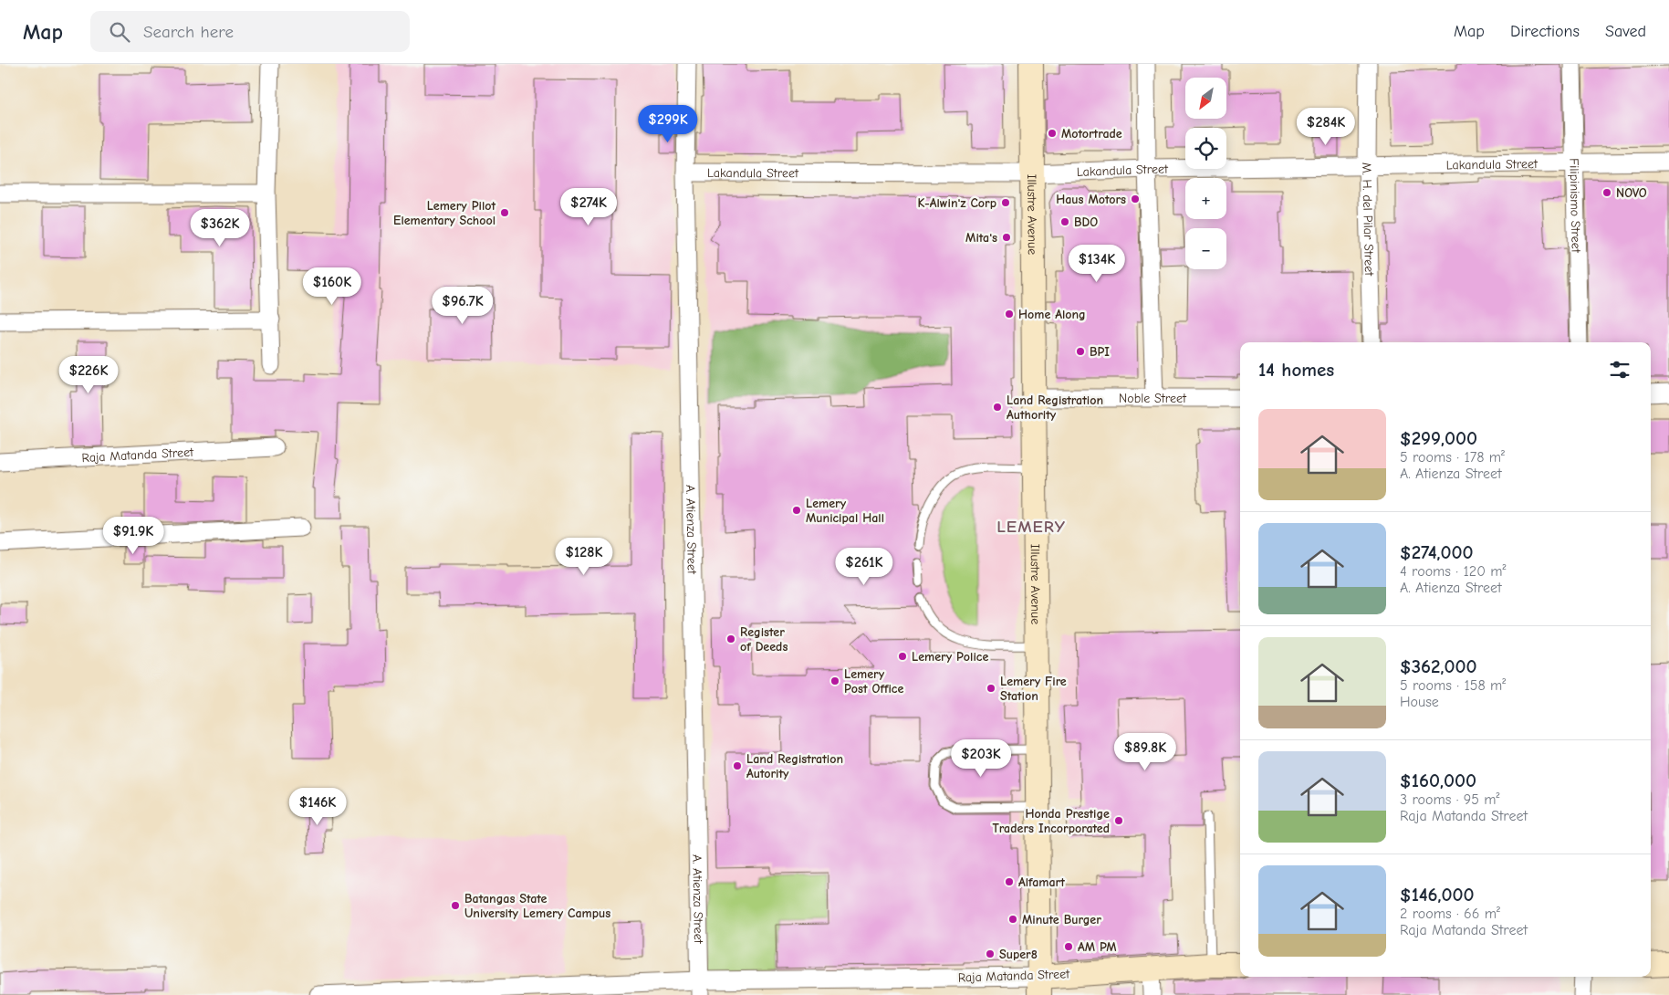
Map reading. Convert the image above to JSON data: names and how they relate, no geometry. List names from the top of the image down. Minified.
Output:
{"streets":{"main road":["Illustre Avenue","Raja Matanda Street"],"street":["Lakandula Street","Filipinismo Street","M. H. del Pilar Street","Noble Street","A. Atienza Street"]},"crossings":[["Lakandula Street","Filipinismo Street"],["Lakandula Street","Illustre Avenue"],["Lakandula Street","M. H. del Pilar Street"],["Lakandula Street","A. Atienza Street"],["Illustre Avenue","Noble Street"],["Illustre Avenue","Raja Matanda Street"],["Raja Matanda Street","A. Atienza Street"]],"districts":["LEMERY"],"places":["Motortrade","NOVO","Haus Motors","K-Alwin'z Corp","Lemery Pilot Elementary School","BDO","Mita's","Home Along","BPI","Land Registration Authority","Lemery Municipal Hall","Register of Deeds","Lemery Police","Lemery Post Office","Lemery Fire Station","Land Registration Autority","Honda Prestige Traders Incorporated","Alfamart","Batangas State University Lemery Campus","Minute Burger","AM PM","Super8"],"north":"bottom left","page":{"header":"Map","search":"Search here","nav":["Map","Directions","Saved"],"map_buttons":["+","−"],"price":["$299K","$284K","$274K","$362K","$134K","$160K","$96.7K","$226K","$91.9K","$128K","$261K","$89.8K","$203K","$146K"],"heading":"14 homes","list":[{"name":"$299,000","note":"5 rooms · 178 m² · A. Atienza Street"},{"name":"$274,000","note":"4 rooms · 120 m² · A. Atienza Street"},{"name":"$362,000","note":"5 rooms · 158 m² · House"},{"name":"$160,000","note":"3 rooms · 95 m² · Raja Matanda Street"},{"name":"$146,000","note":"2 rooms · 66 m² · Raja Matanda Street"}]}}
